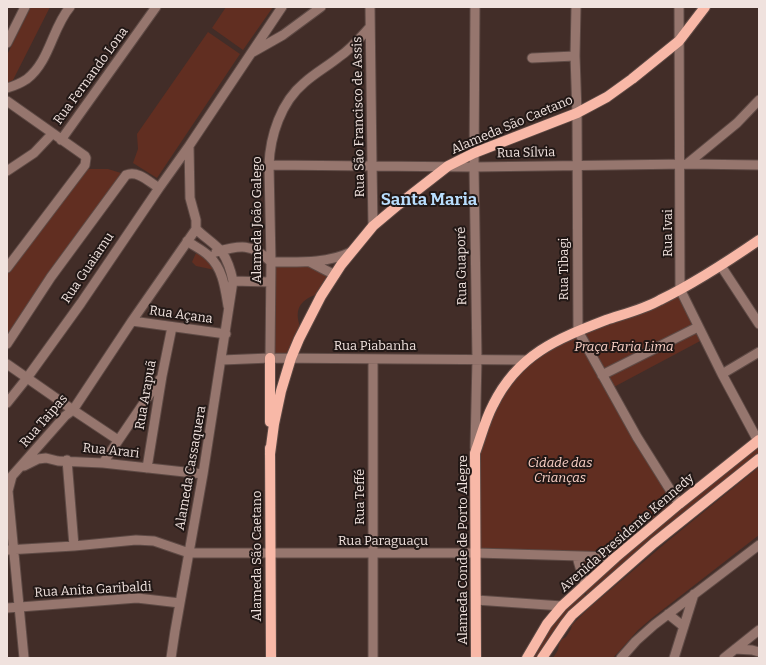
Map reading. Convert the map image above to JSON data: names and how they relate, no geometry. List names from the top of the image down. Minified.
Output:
{"streets":{"main road":["Alameda São Caetano","Avenida Presidente Kennedy","Alameda Conde de Porto Alegre"],"street":["Rua Fernando Lona","Rua São Francisco de Assis","Rua Sílvia","Alameda João Galego","Rua Ivai","Rua Guaporé","Rua Guaiamu","Rua Tibagi","Rua Açana","Rua Piabanha","Rua Arapuã","Rua Taipas","Rua Arari","Alameda Cassaquera","Rua Teffé","Rua Paraguaçu","Rua Anita Garibaldi"]},"crossings":[["Rua São Francisco de Assis","Alameda São Caetano"],["Rua São Francisco de Assis","Rua Sílvia"],["Rua São Francisco de Assis","Alameda João Galego"],["Alameda São Caetano","Rua Sílvia"],["Alameda São Caetano","Alameda João Galego"],["Alameda São Caetano","Rua Ivai"],["Alameda São Caetano","Rua Guaporé"],["Alameda São Caetano","Rua Tibagi"],["Alameda São Caetano","Rua Piabanha"],["Alameda São Caetano","Rua Paraguaçu"],["Rua Sílvia","Alameda João Galego"],["Rua Sílvia","Rua Ivai"],["Rua Sílvia","Rua Guaporé"],["Rua Sílvia","Rua Tibagi"],["Alameda João Galego","Rua Piabanha"],["Rua Ivai","Avenida Presidente Kennedy"],["Rua Ivai","Alameda Conde de Porto Alegre"],["Rua Guaporé","Rua Piabanha"],["Rua Guaporé","Alameda Conde de Porto Alegre"],["Rua Tibagi","Avenida Presidente Kennedy"],["Rua Tibagi","Alameda Conde de Porto Alegre"],["Rua Açana","Rua Arapuã"],["Rua Açana","Rua Taipas"],["Rua Açana","Alameda Cassaquera"],["Rua Piabanha","Alameda Cassaquera"],["Rua Piabanha","Rua Teffé"],["Rua Piabanha","Alameda Conde de Porto Alegre"],["Rua Arapuã","Rua Arari"],["Rua Taipas","Rua Arari"],["Rua Taipas","Rua Paraguaçu"],["Rua Taipas","Rua Anita Garibaldi"],["Rua Arari","Alameda Cassaquera"],["Alameda Cassaquera","Rua Paraguaçu"],["Alameda Cassaquera","Rua Anita Garibaldi"],["Rua Teffé","Rua Paraguaçu"],["Avenida Presidente Kennedy","Rua Paraguaçu"],["Rua Paraguaçu","Alameda Conde de Porto Alegre"]],"districts":["Santa Maria"],"parks":["Praça Faria Lima","Cidade das Crianças"]}
